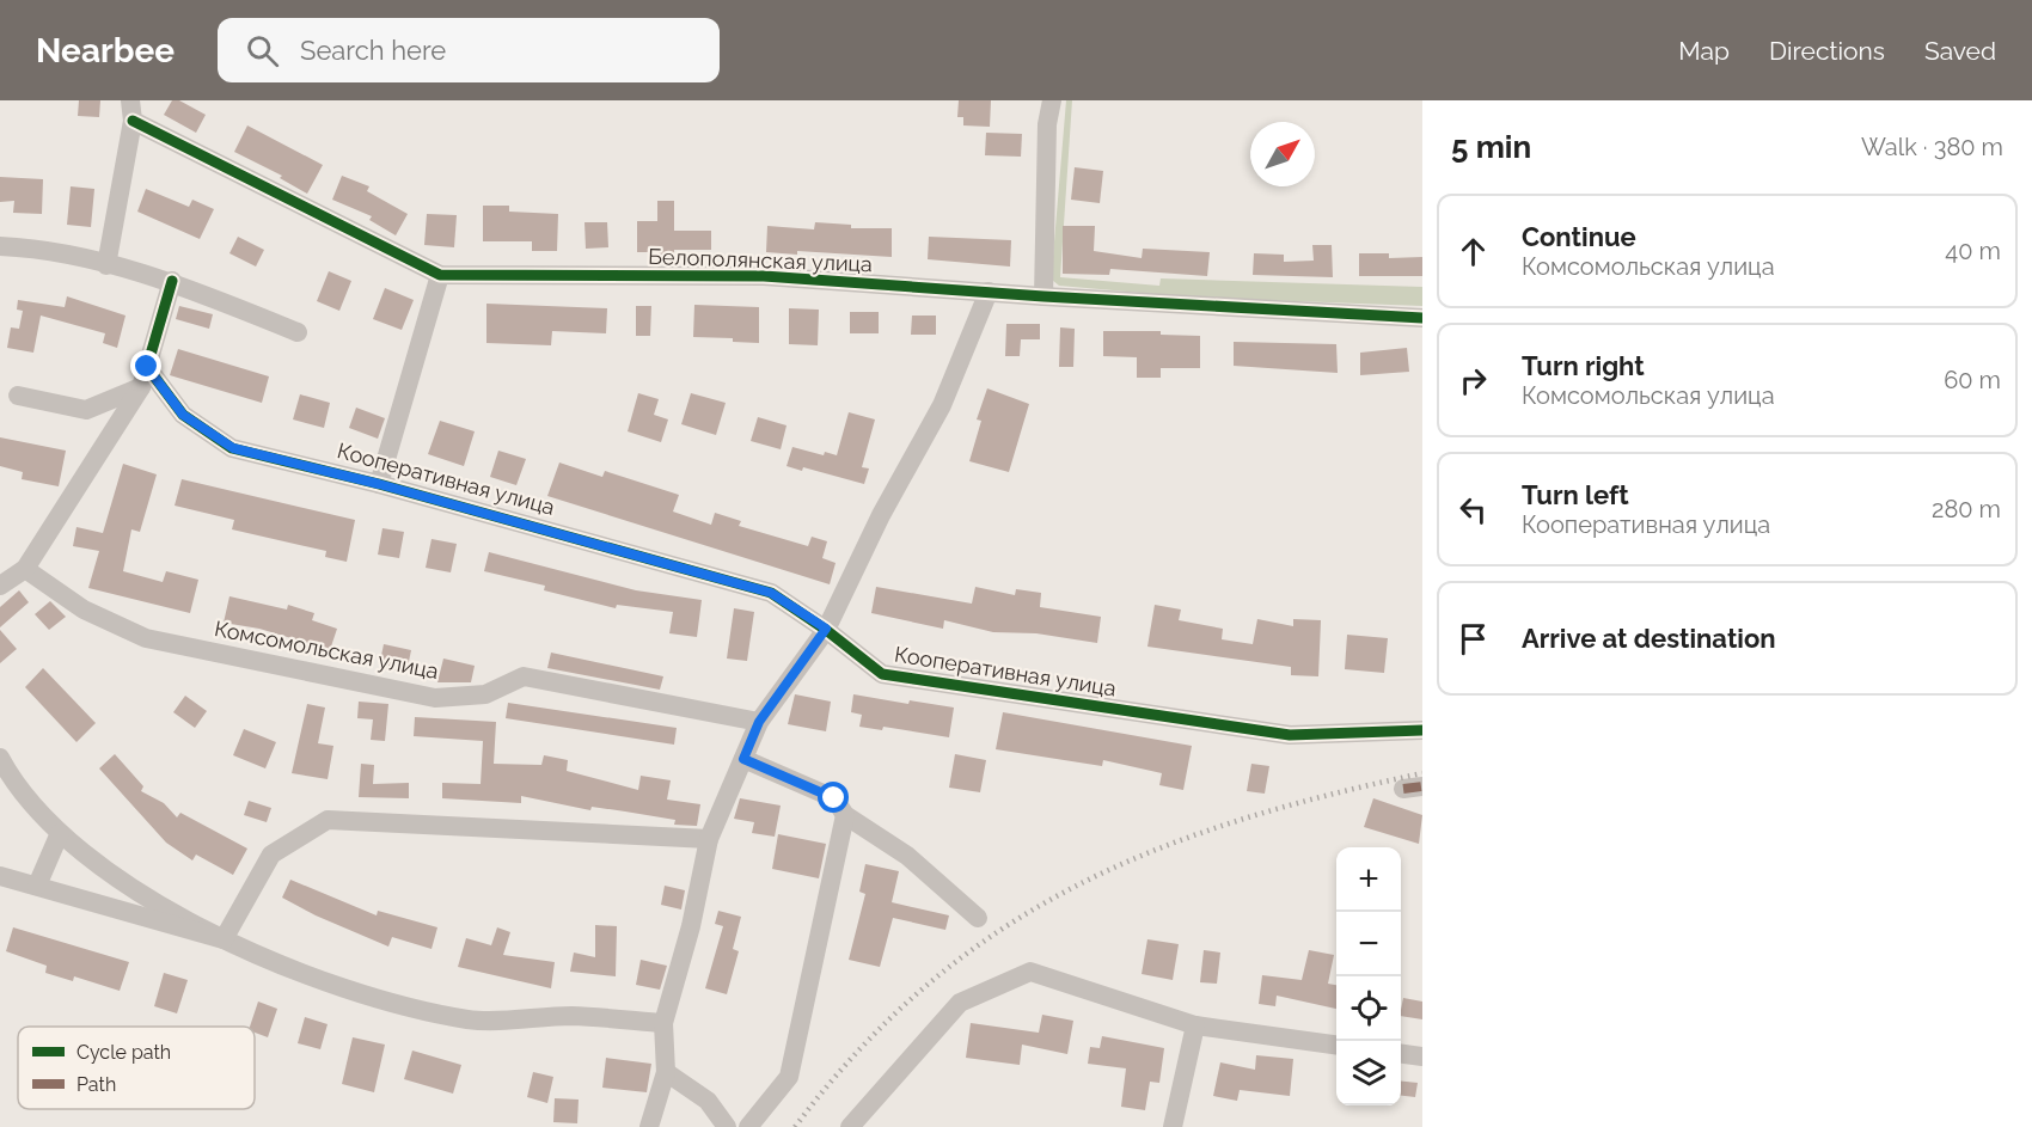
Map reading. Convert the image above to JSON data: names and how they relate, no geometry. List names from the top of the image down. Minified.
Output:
{"streets":{"street":["Белополянская улица","Кооперативная улица","Комсомольская улица"]},"legend":["Cycle path","Path"],"north":"top right","page":{"header":"Nearbee","search":"Search here","nav":["Map","Directions","Saved"],"heading":["5 min","Walk · 380 m"],"list":[["Continue","Комсомольская улица","40 m"],["Turn right","Комсомольская улица","60 m"],["Turn left","Кооперативная улица","280 m"],"Arrive at destination"],"map_buttons":["+","−"]}}
